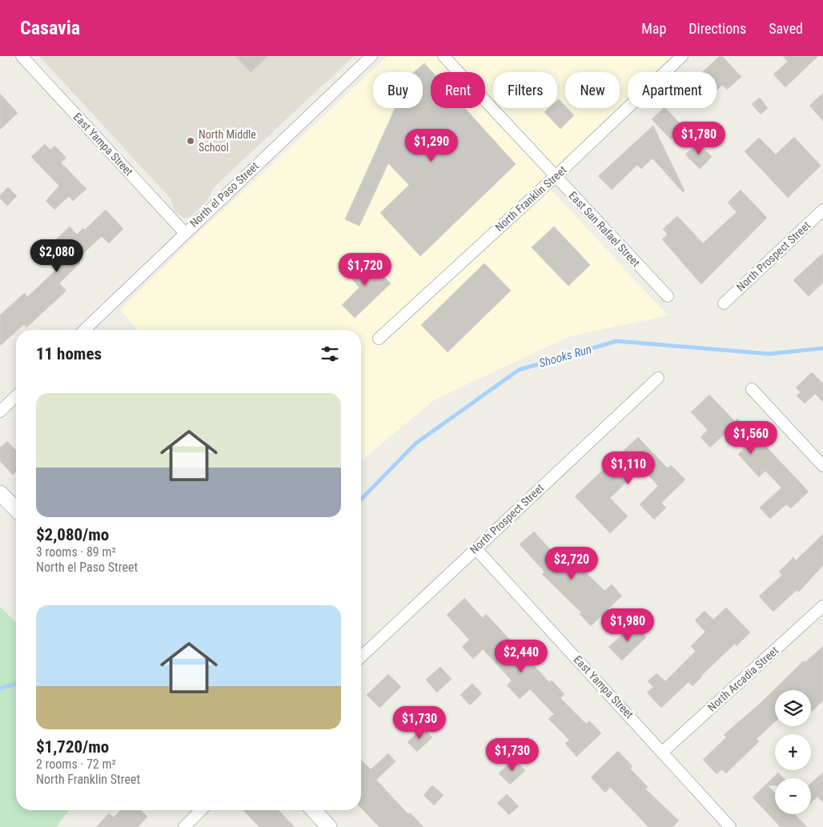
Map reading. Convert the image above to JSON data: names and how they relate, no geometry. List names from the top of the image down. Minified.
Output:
{"streets":{"street":["East Yampa Street","North el Paso Street","North Franklin Street","East San Rafael Street","North Prospect Street","North Arcadia Street"]},"crossings":[["East Yampa Street","North el Paso Street"],["East Yampa Street","North Prospect Street"],["East Yampa Street","North Arcadia Street"],["North Franklin Street","East San Rafael Street"]],"water":["Shooks Run"],"places":["North Middle School"],"page":{"header":"Casavia","nav":["Map","Directions","Saved"],"chip":["Buy","Rent","Filters","New","Apartment"],"price":["$1,780","$1,290","$2,080","$1,720","$1,560","$1,110","$2,720","$1,980","$2,440","$1,730","$1,730"],"heading":"11 homes","list":[{"name":"$2,080/mo","note":"3 rooms · 89 m² · North el Paso Street"},{"name":"$1,720/mo","note":"2 rooms · 72 m² · North Franklin Street"}],"map_buttons":["+","−"]}}
